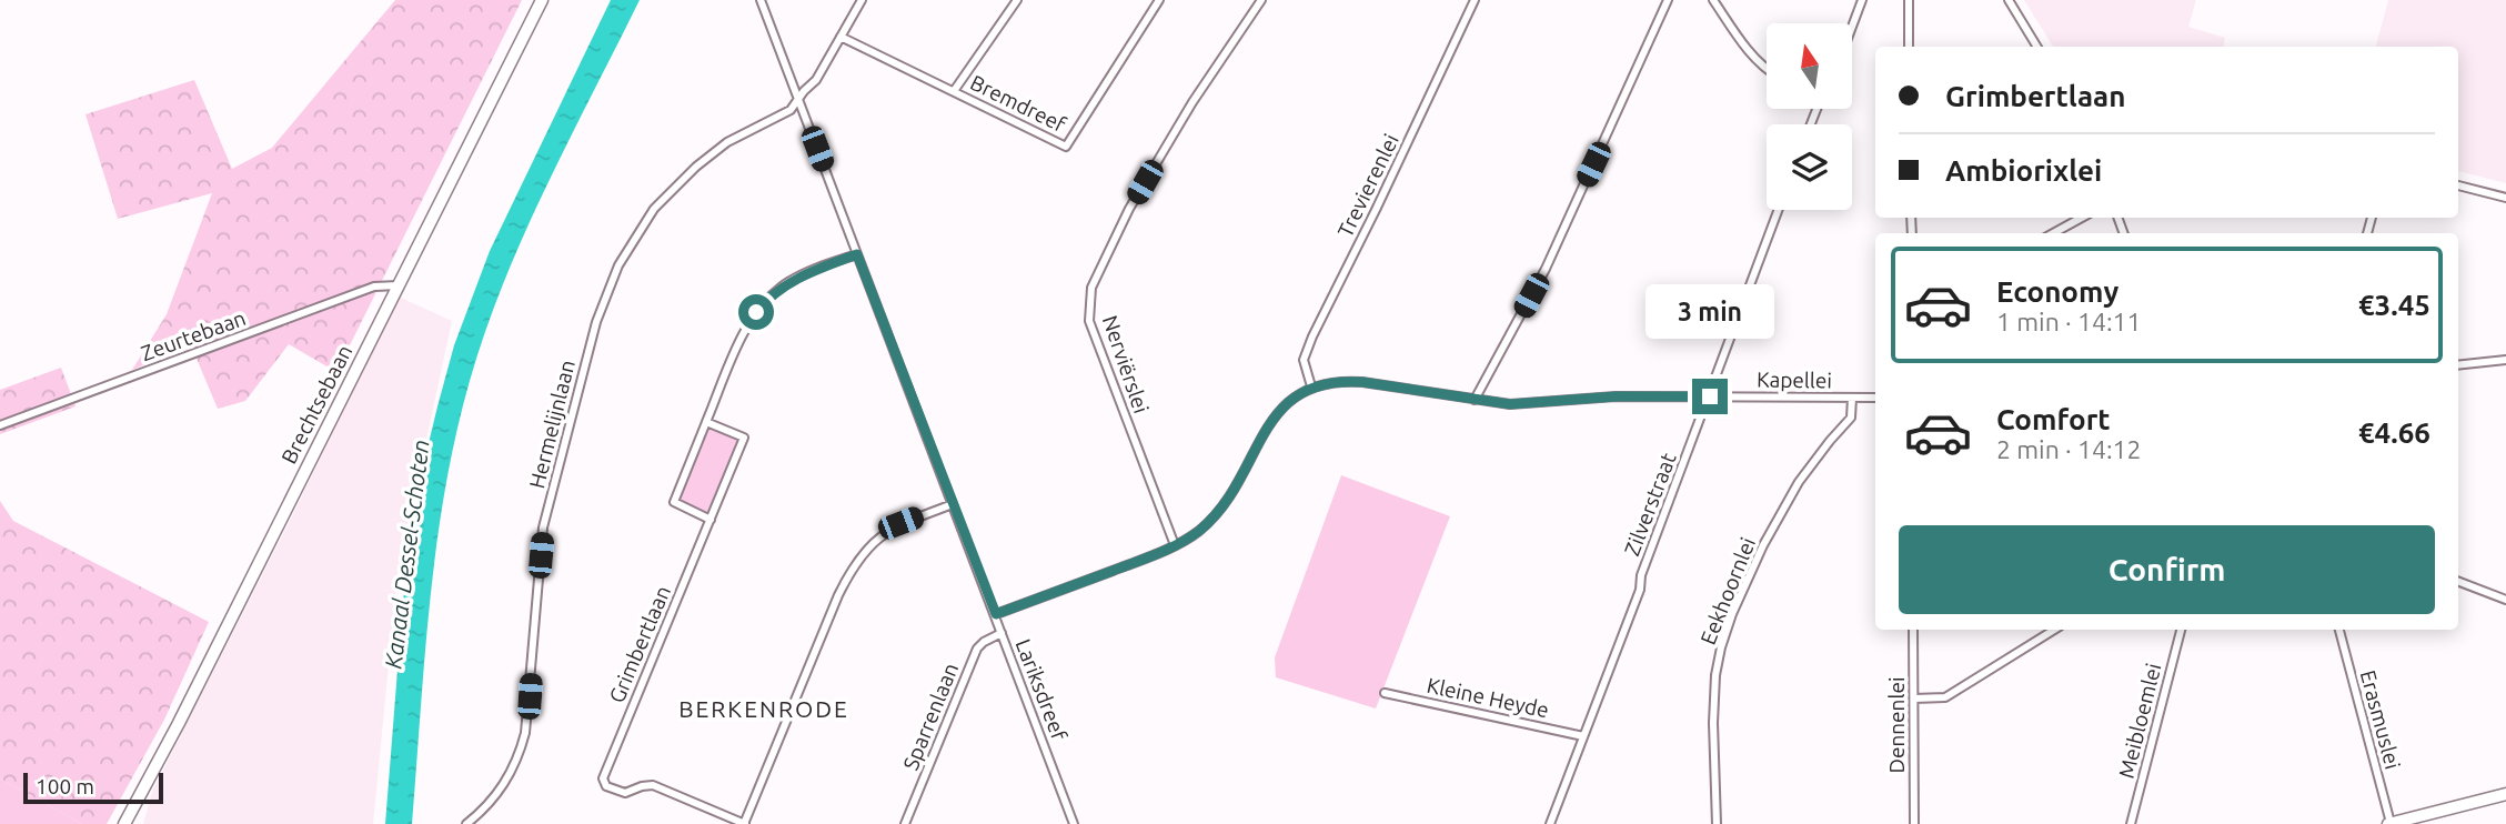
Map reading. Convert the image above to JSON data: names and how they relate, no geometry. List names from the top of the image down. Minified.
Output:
{"streets":{"main road":["Brechtsebaan"],"street":["Bremdreef","Trevierenlei","Zeurtebaan","Nerviërslei","Kapellei","Hermelijnlaan","Zilverstraat","Eekhoornlei","Grimbertlaan","Lariksdreef","Kleine Heyde","Sparrenlaan","Erasmuslei","Meibloemlei","Dennenlei"]},"crossings":[["Trevierenlei","Kapellei"],["Zeurtebaan","Brechtsebaan"],["Kapellei","Zilverstraat"],["Kapellei","Eekhoornlei"],["Hermelijnlaan","Lariksdreef"],["Zilverstraat","Kleine Heyde"],["Lariksdreef","Sparrenlaan"]],"districts":["BERKENRODE"],"water":["Kanaal Dessel-Schoten"],"scale_bar":"100 m","north":"top","page":{"banner":["Grimbertlaan","Ambiorixlei"],"list":[{"name":"Economy","note":"1 min · 14:11","value":"€3.45"},{"name":"Comfort","note":"2 min · 14:12","value":"€4.66"}],"bubble":"3 min","buttons":"Confirm","scale":"100 m"}}
